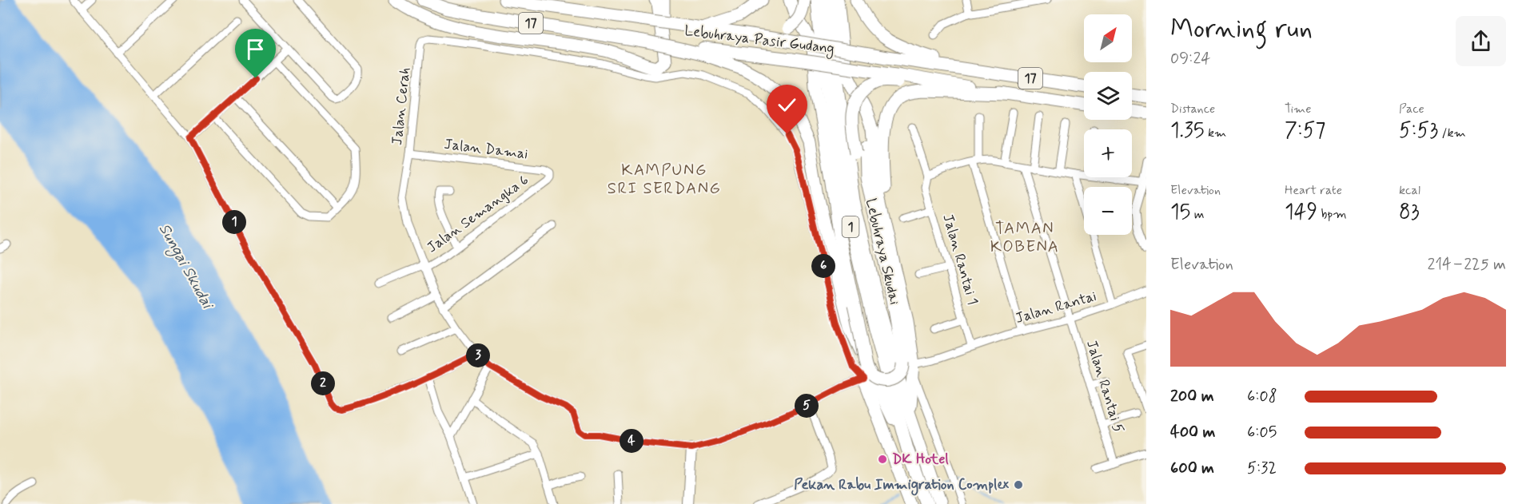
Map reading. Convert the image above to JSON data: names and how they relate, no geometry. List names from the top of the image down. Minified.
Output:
{"streets":{"highway":["17","Lebuhraya Pasir Gudang","1","Lebuhraya Skudai"],"street":["Jalan Cerah","Jalan Damai","Jalan Semangka 6","Jalan Rantai 1","Jalan Rantai","Jalan Rantai 5"]},"crossings":[["Jalan Cerah","Jalan Damai"],["Jalan Cerah","Jalan Semangka 6"],["Jalan Damai","Jalan Semangka 6"],["Jalan Rantai 1","Jalan Rantai"],["Jalan Rantai","Jalan Rantai 5"]],"districts":["KAMPUNG SRI SERDANG","TAMAN KOBENA"],"water":["Sungai Skudai"],"places":["DK Hotel","Pekan Rabu Immigration Complex"],"north":"top right","page":{"heading":["Morning run","09:24"],"map_buttons":["+","−"],"stats":[["Distance","1.35 km"],["Time","7:57"],["Pace","5:53 /km"],["Elevation","15 m"],["Heart rate","149 bpm"],["kcal","83"]],"pins":["1","6","3","2","5","4"],"chart":["Elevation","214–225 m"],"list":[{"name":"200 m","note":"6:08"},{"name":"400 m","note":"6:05"},{"name":"600 m","note":"5:32"}]}}
